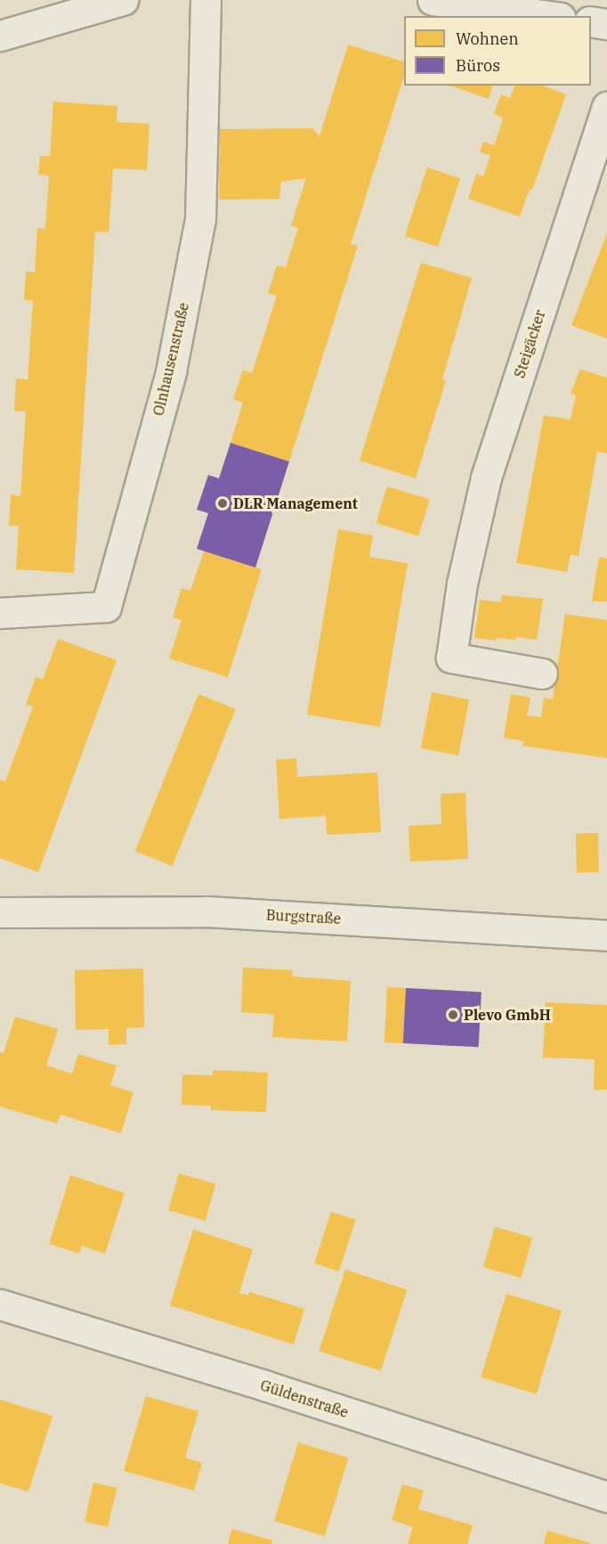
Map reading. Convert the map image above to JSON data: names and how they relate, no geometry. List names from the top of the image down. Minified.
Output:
{"streets":{"street":["Steigäcker","Olnhausenstraße","Burgstraße","Güldenstraße"]},"places":["DLR Management","Plevo GmbH"],"legend":["Wohnen","Büros"]}
